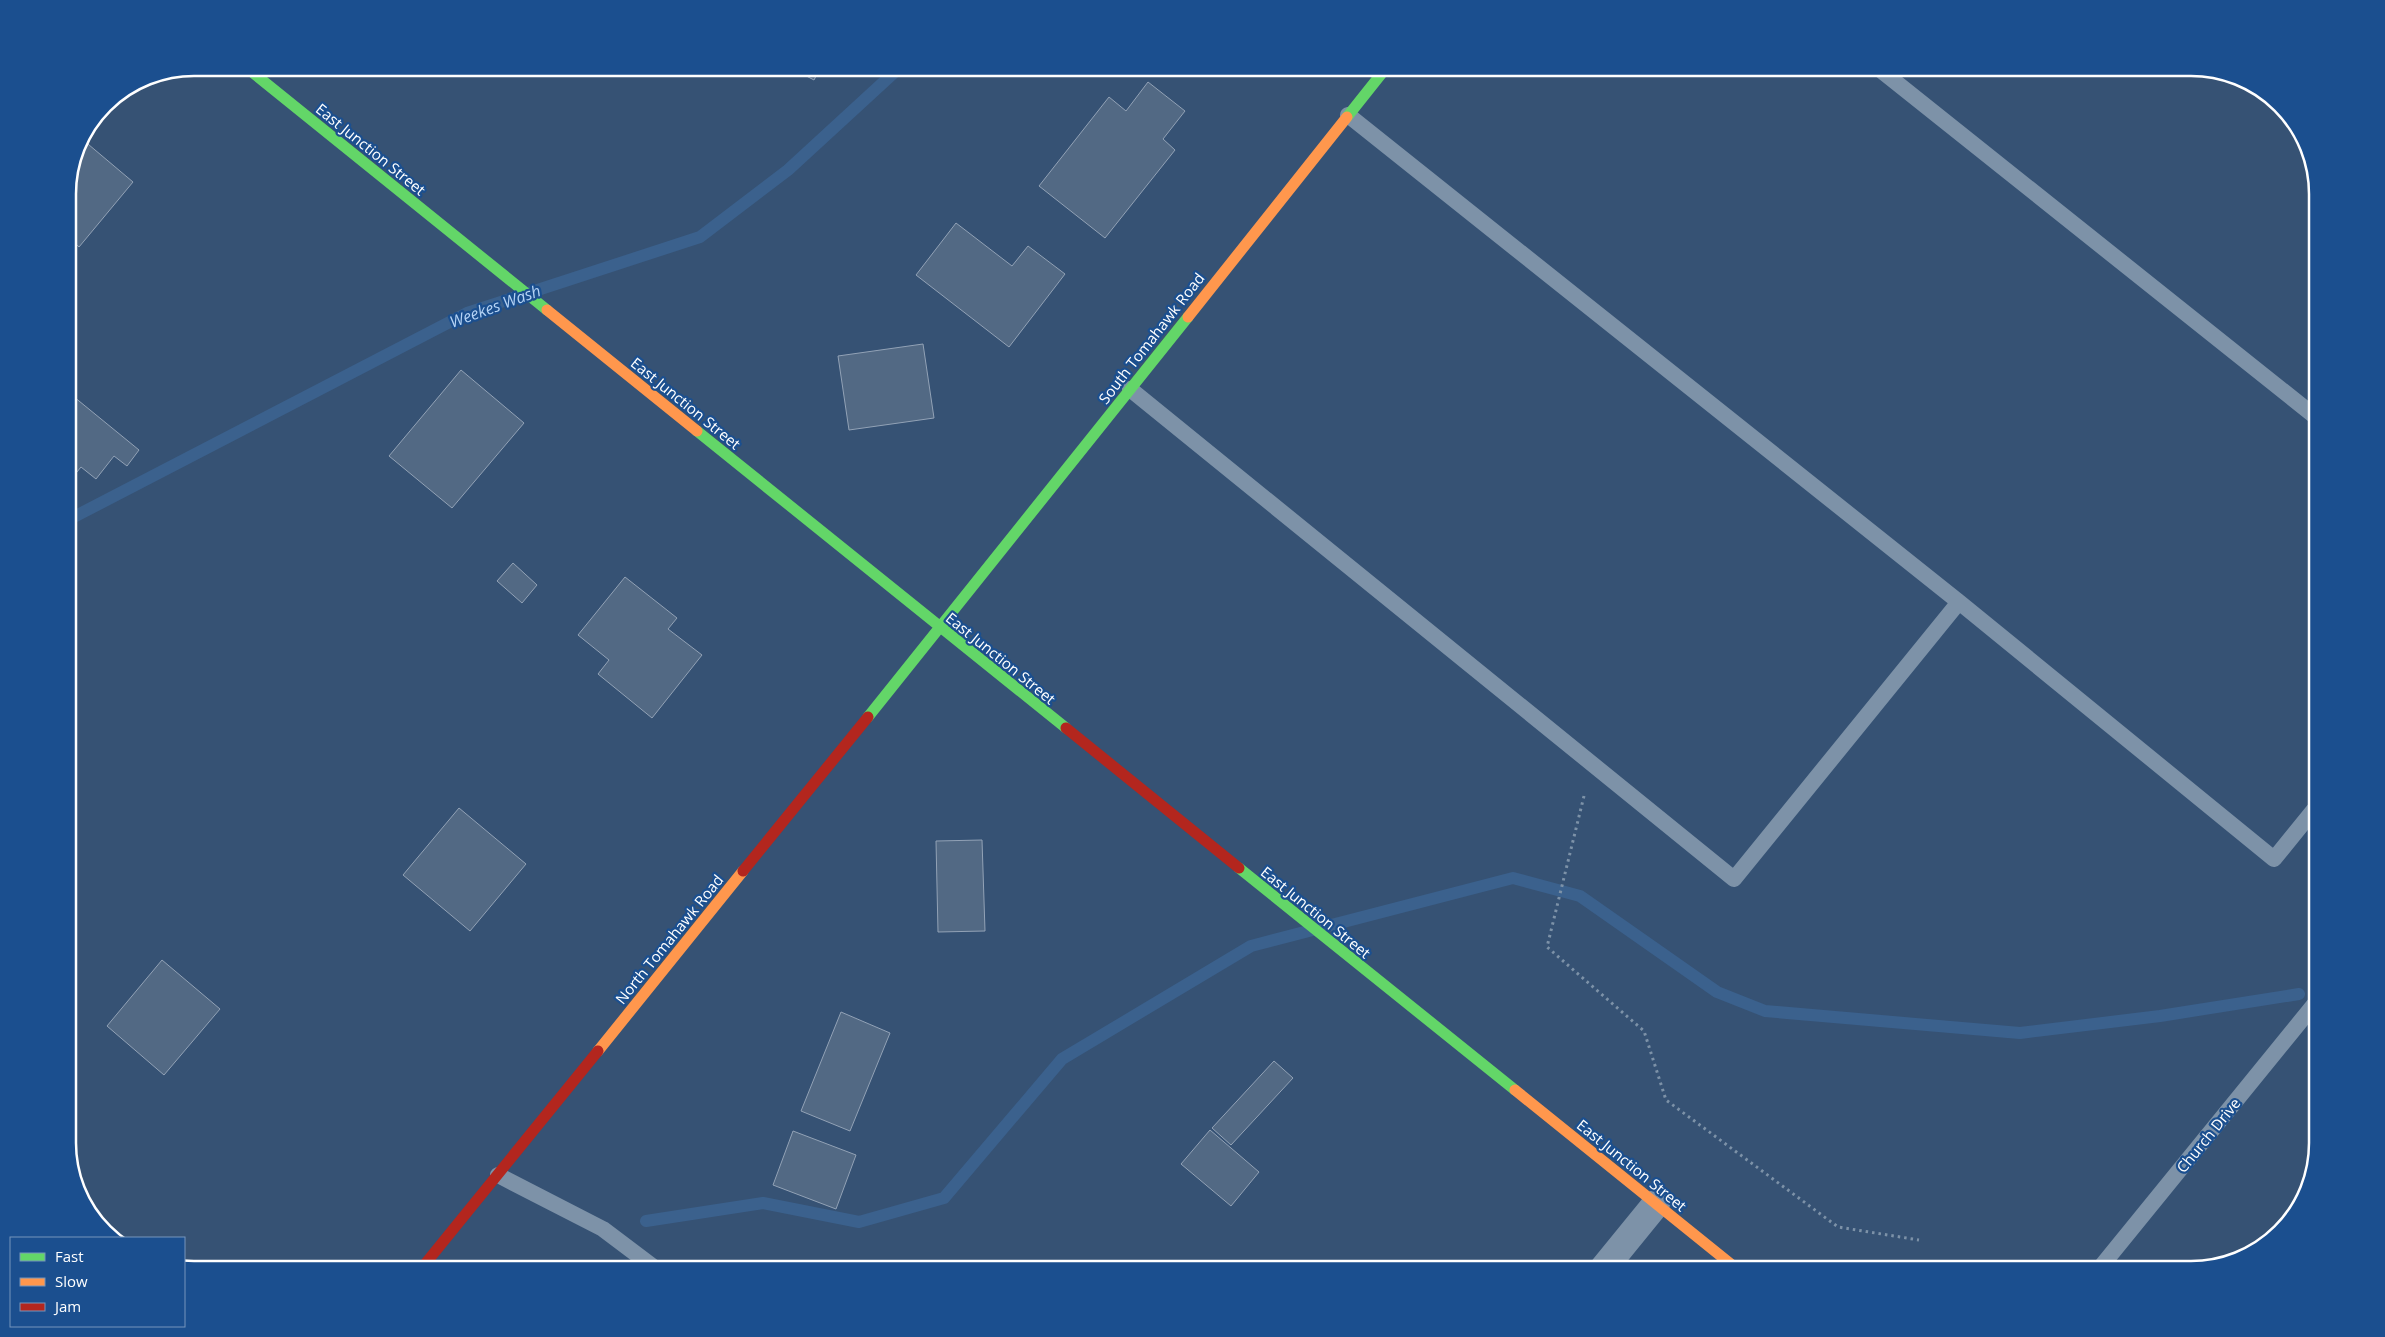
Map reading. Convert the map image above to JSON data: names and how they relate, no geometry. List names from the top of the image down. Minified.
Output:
{"streets":{"street":["East Junction Street","South Tomahawk Road","North Tomahawk Road"],"lane":["Church Drive"]},"crossings":[["East Junction Street","South Tomahawk Road"],["East Junction Street","North Tomahawk Road"],["South Tomahawk Road","North Tomahawk Road"]],"water":["Weekes Wash"],"legend":["Fast","Slow","Jam"]}
